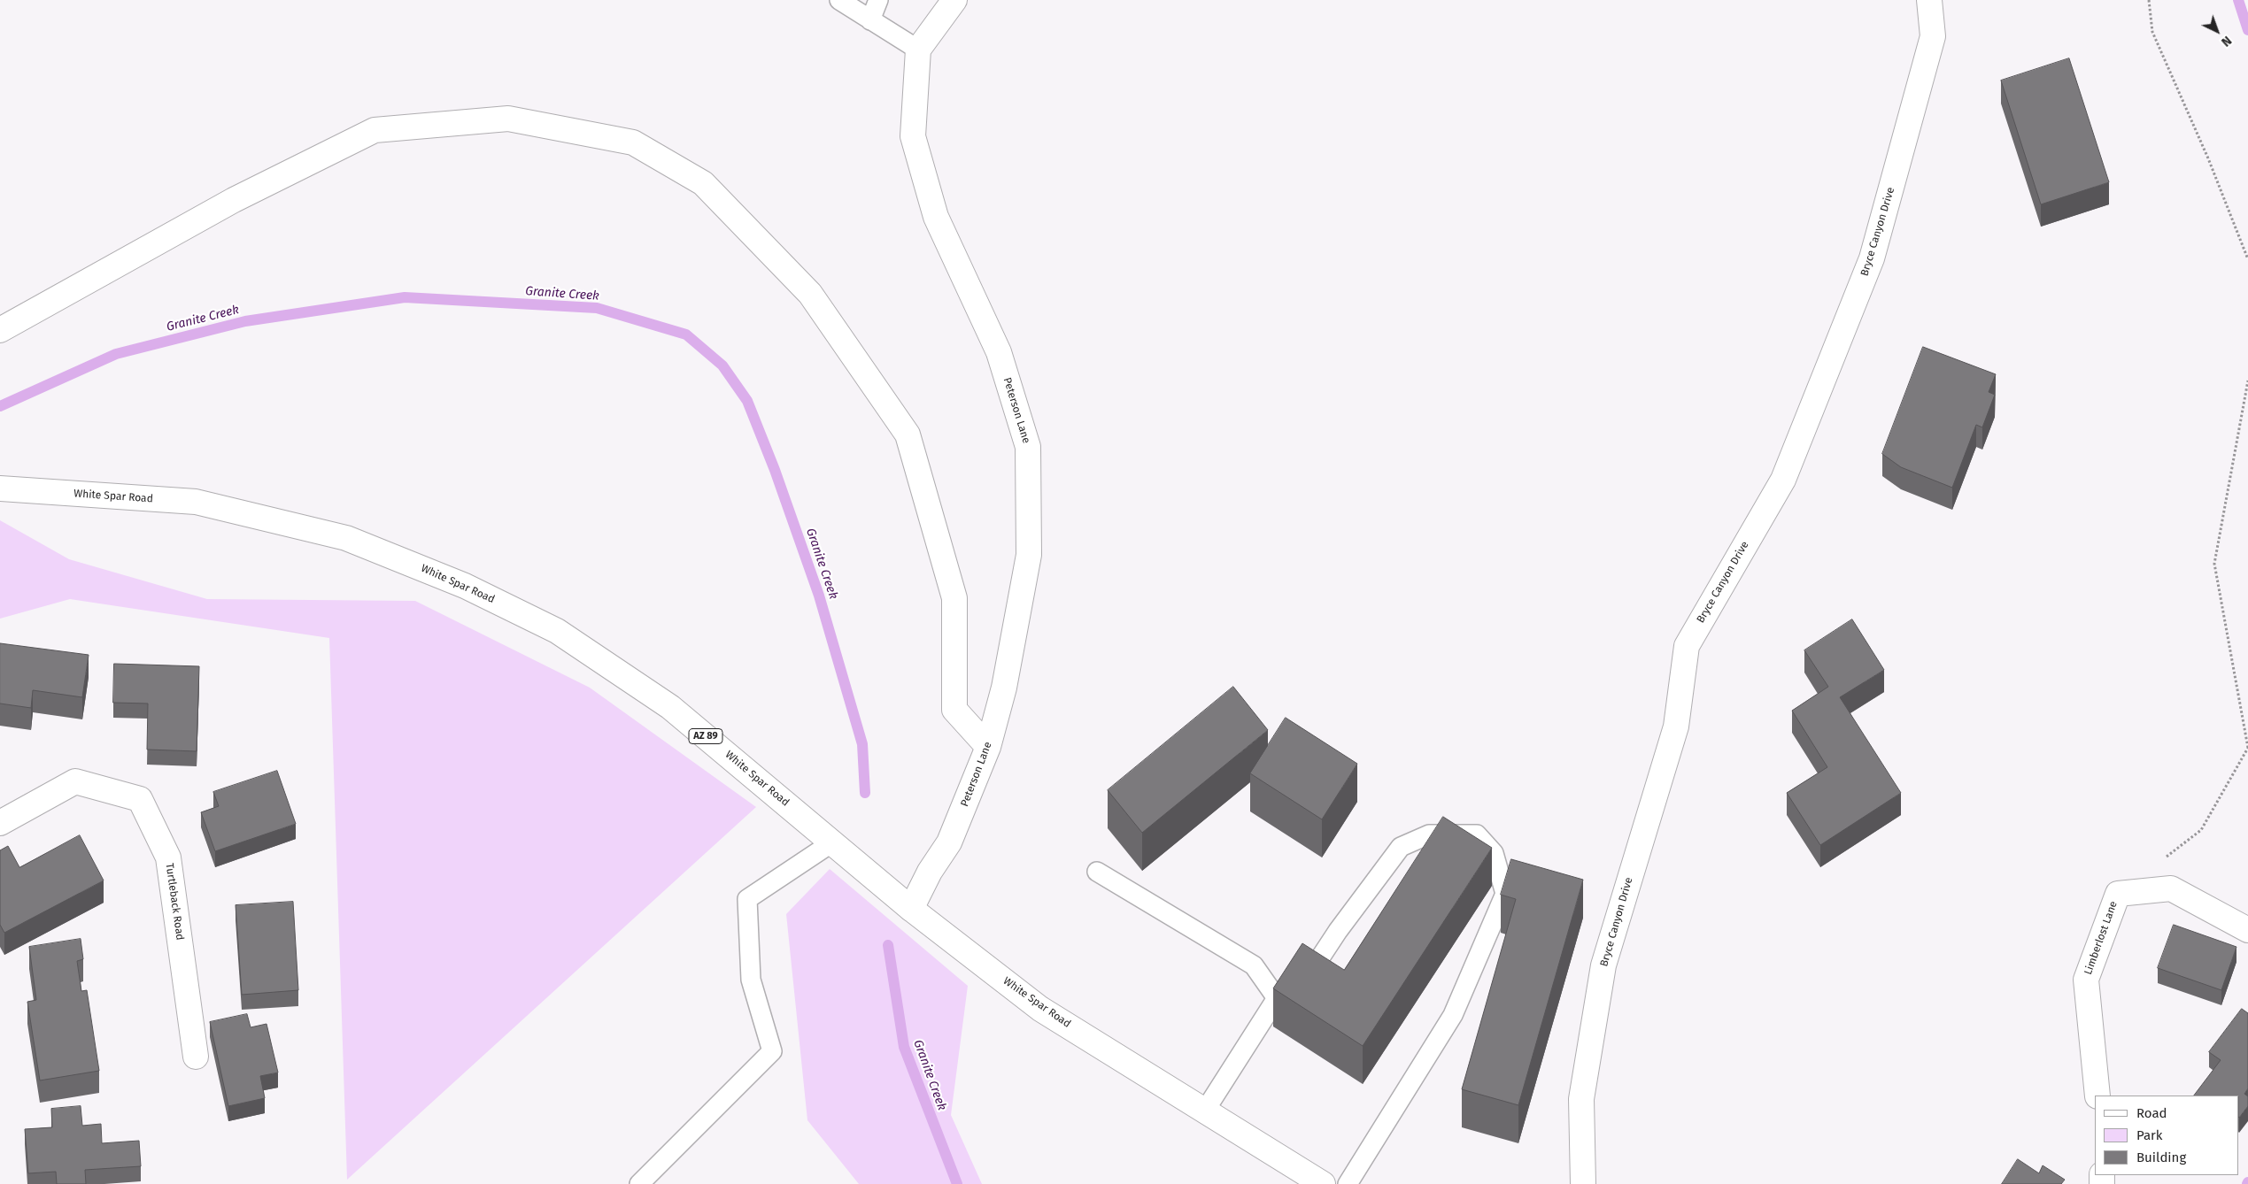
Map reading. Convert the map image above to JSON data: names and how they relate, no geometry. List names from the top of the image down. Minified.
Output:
{"streets":{"street":["Bryce Canyon Drive","Peterson Lane","White Spar Road","AZ 89","Turtleback Road","Limberlost Lane"]},"crossings":[["Peterson Lane","White Spar Road"]],"water":["Granite Creek"],"legend":["Road","Park","Building"],"north":"bottom right"}
